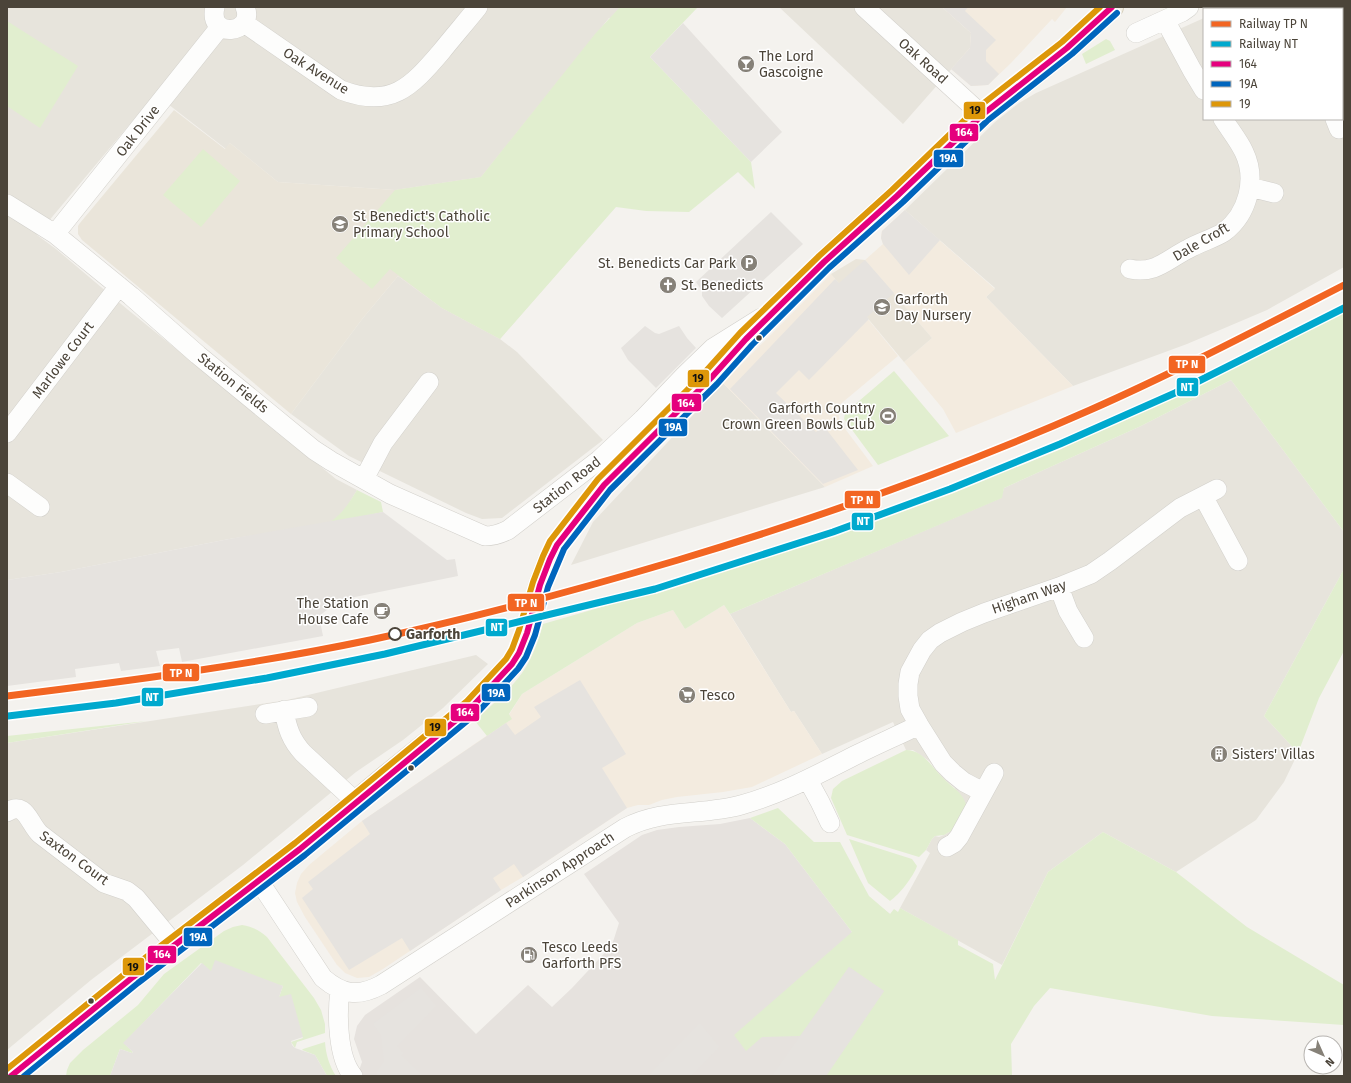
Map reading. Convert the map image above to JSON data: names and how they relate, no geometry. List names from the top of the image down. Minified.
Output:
{"streets":{"street":["Oak Road","Oak Avenue","Oak Drive","Dale Croft","Marlowe Court","Station Fields","Station Road","Higham Way","Saxton Court","Parkinson Approach"]},"crossings":[["Oak Drive","Station Fields"],["Marlowe Court","Station Fields"],["Station Fields","Station Road"],["Higham Way","Parkinson Approach"]],"places":{"bar":["The Lord Gascoigne"],"school or university":["St Benedict's Catholic Primary School","Garforth Day Nursery"],"parking":["St. Benedicts Car Park"],"church":["St. Benedicts"],"sports":["Garforth Country Crown Green Bowls Club"],"cafe":["The Station House Cafe"],"other":["Garforth"],"supermarket":["Tesco"],"building":["Sisters' Villas"],"fuel station":["Tesco Leeds Garforth PFS"]},"lines":["transit line 164","transit line 19","transit line 19A","rail line NT"],"legend":["Railway TP N","Railway NT","164","19A","19"],"north":"bottom right"}
